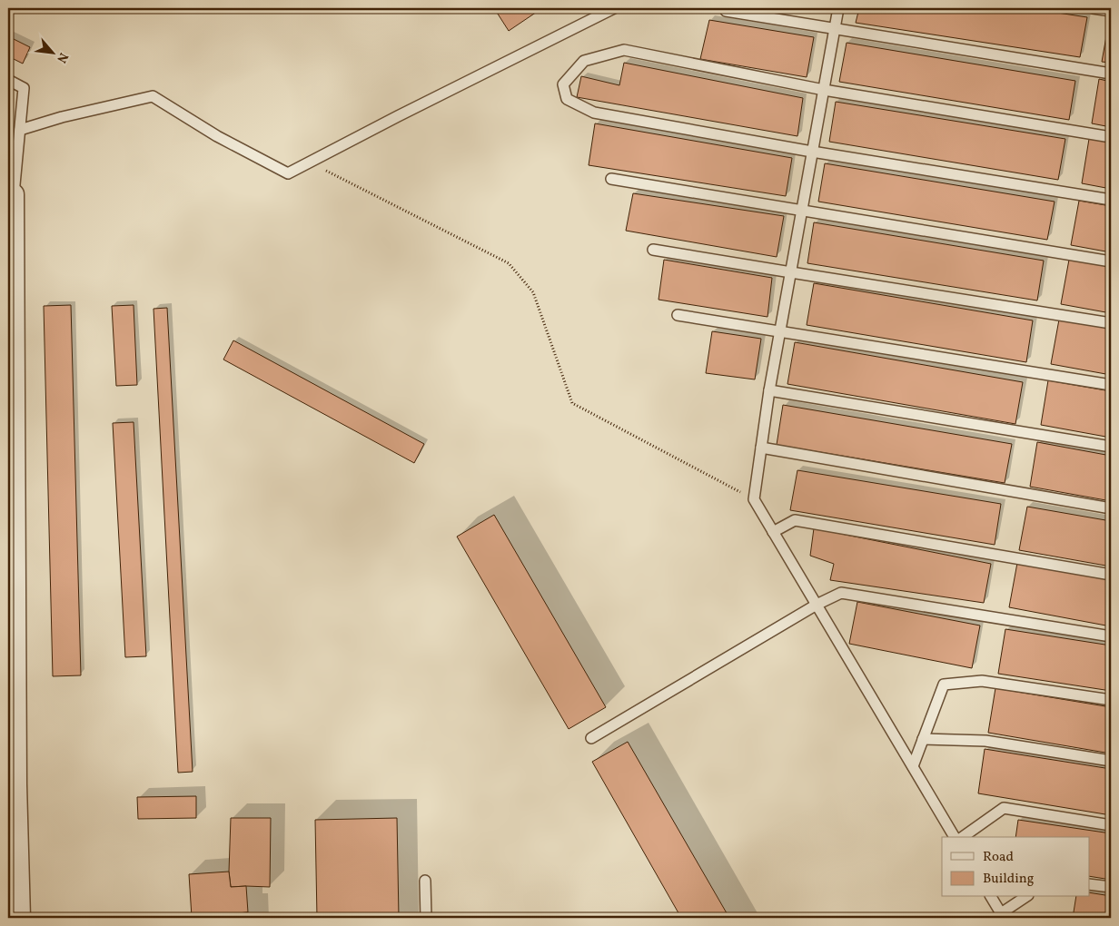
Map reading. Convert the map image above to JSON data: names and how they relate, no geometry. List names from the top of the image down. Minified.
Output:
{"legend":["Road","Building"],"north":"bottom right"}
